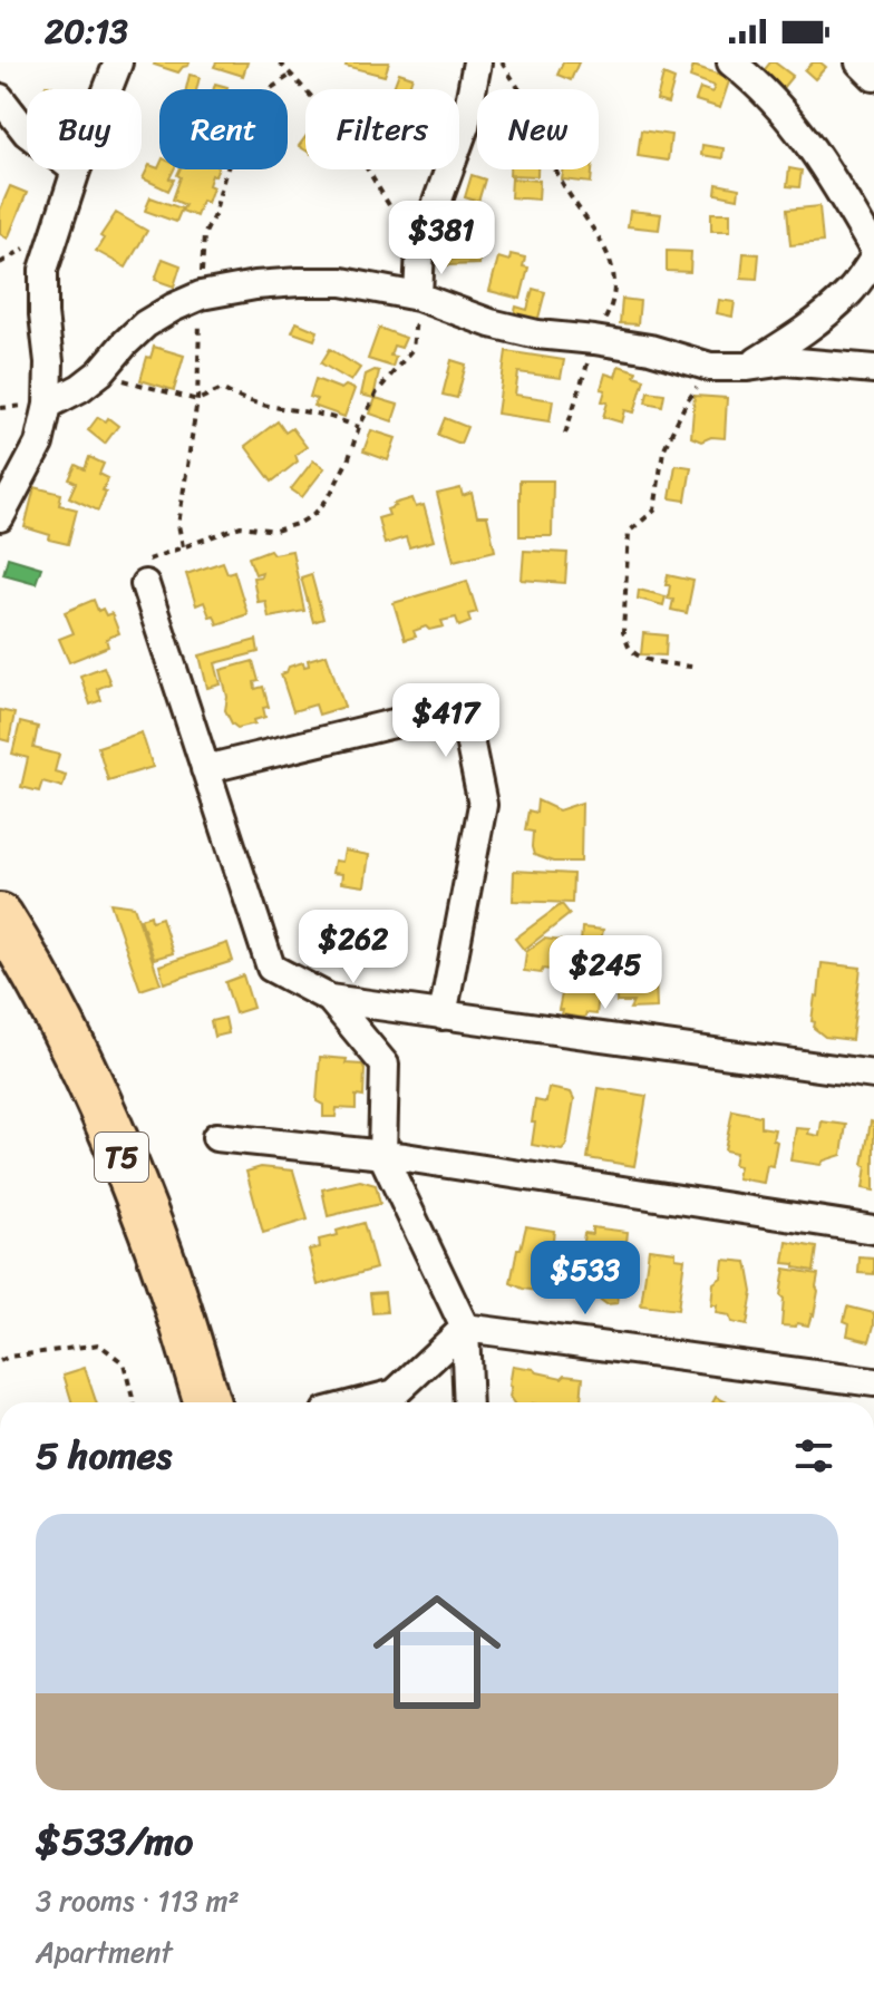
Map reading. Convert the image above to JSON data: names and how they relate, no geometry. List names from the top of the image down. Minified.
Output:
{"streets":{"highway":["T5"]},"page":{"status":"20:13","chip":["Buy","Rent","Filters","New"],"price":["$381","$417","$262","$245","$533"],"heading":"5 homes","list":[{"name":"$533/mo","note":"3 rooms · 113 m² · Apartment"}]}}
